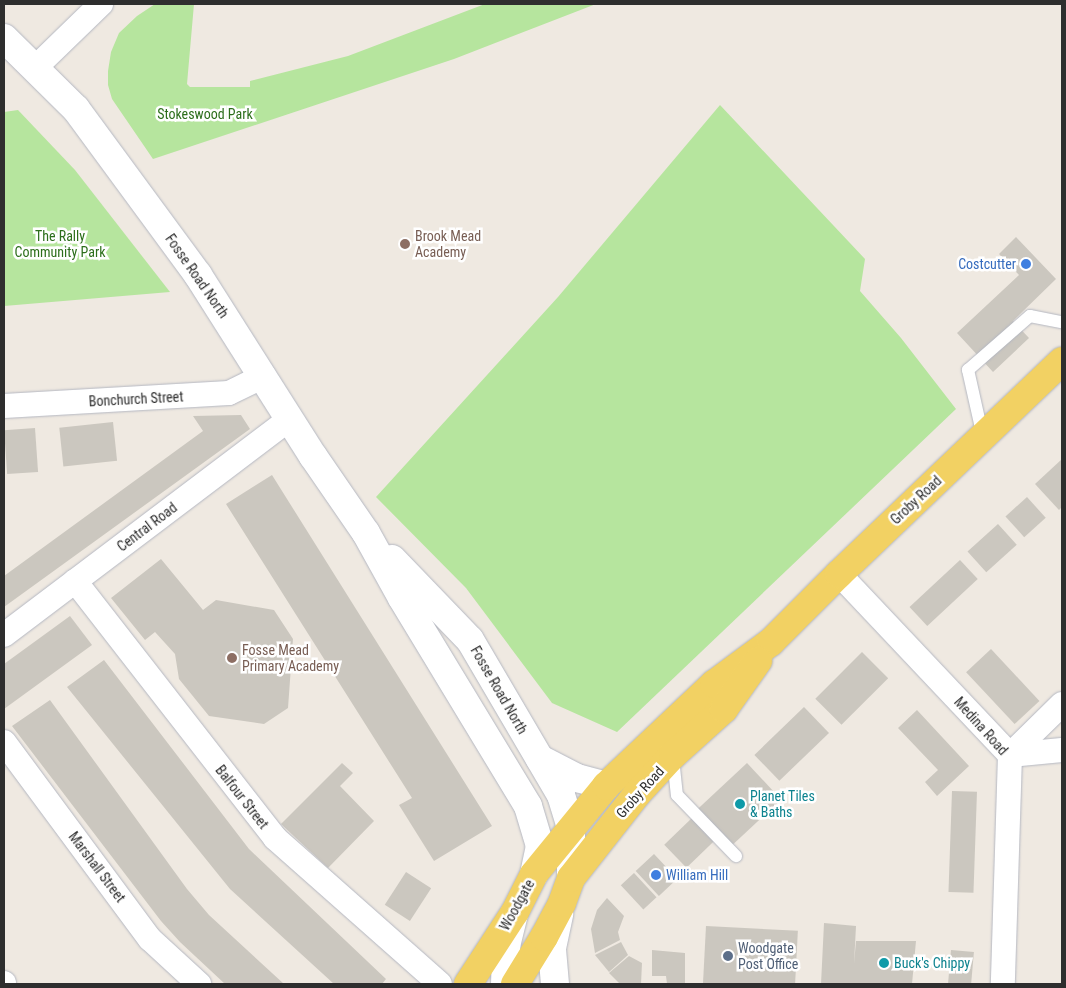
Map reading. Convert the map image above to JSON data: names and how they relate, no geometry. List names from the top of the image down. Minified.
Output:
{"streets":{"main road":["Groby Road","Woodgate"],"street":["Fosse Road North","Bonchurch Street","Central Road","Medina Road","Balfour Street","Marshall Street"]},"crossings":[["Fosse Road North","Bonchurch Street"],["Fosse Road North","Groby Road"],["Fosse Road North","Central Road"],["Fosse Road North","Woodgate"],["Groby Road","Medina Road"],["Groby Road","Woodgate"],["Central Road","Balfour Street"]],"parks":["Stokeswood Park","The Rally Community Park"],"places":["Brook Mead Academy","Costcutter","Fosse Mead Primary Academy","Planet Tiles & Baths","William Hill","Woodgate Post Office","Buck's Chippy"]}
